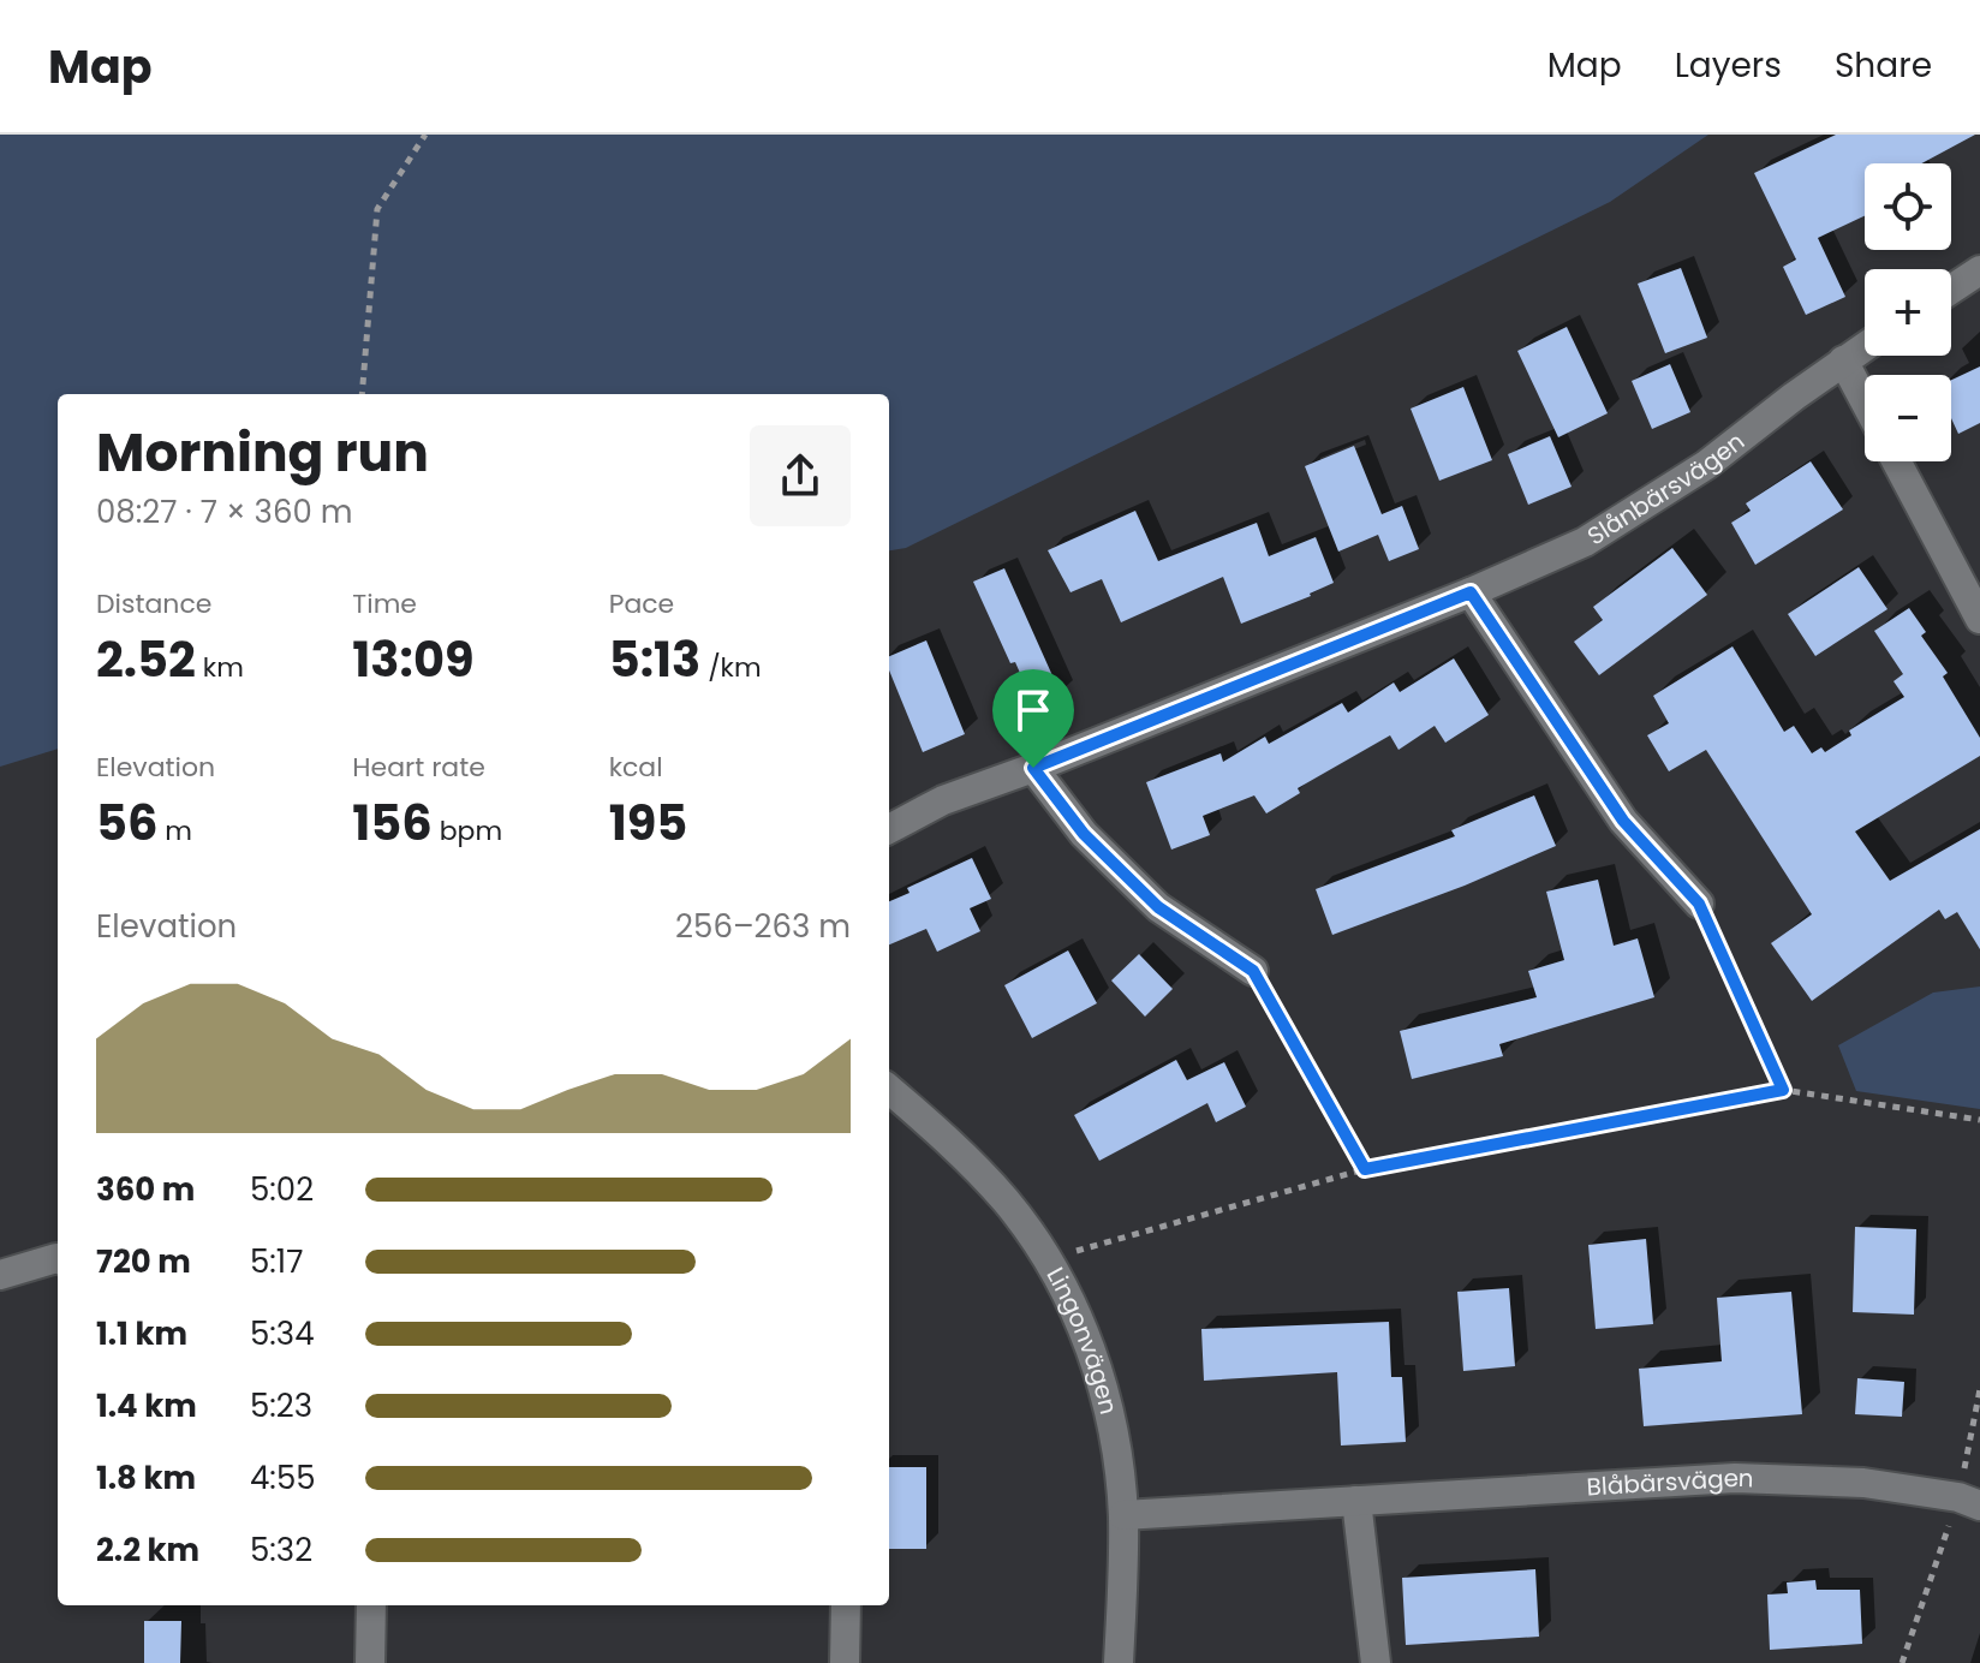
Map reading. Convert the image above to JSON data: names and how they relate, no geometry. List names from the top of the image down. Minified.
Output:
{"streets":{"street":["Slånbärsvägen","Lingonvägen","Blåbärsvägen"]},"crossings":[["Lingonvägen","Blåbärsvägen"]],"page":{"header":"Map","nav":["Map","Layers","Share"],"map_buttons":["+","−"],"heading":["Morning run","08:27 · 7 × 360 m"],"stats":[["Distance","2.52 km"],["Time","13:09"],["Pace","5:13 /km"],["Elevation","56 m"],["Heart rate","156 bpm"],["kcal","195"]],"chart":["Elevation","256–263 m"],"list":[{"name":"360 m","note":"5:02"},{"name":"720 m","note":"5:17"},{"name":"1.1 km","note":"5:34"},{"name":"1.4 km","note":"5:23"},{"name":"1.8 km","note":"4:55"},{"name":"2.2 km","note":"5:32"}]}}
